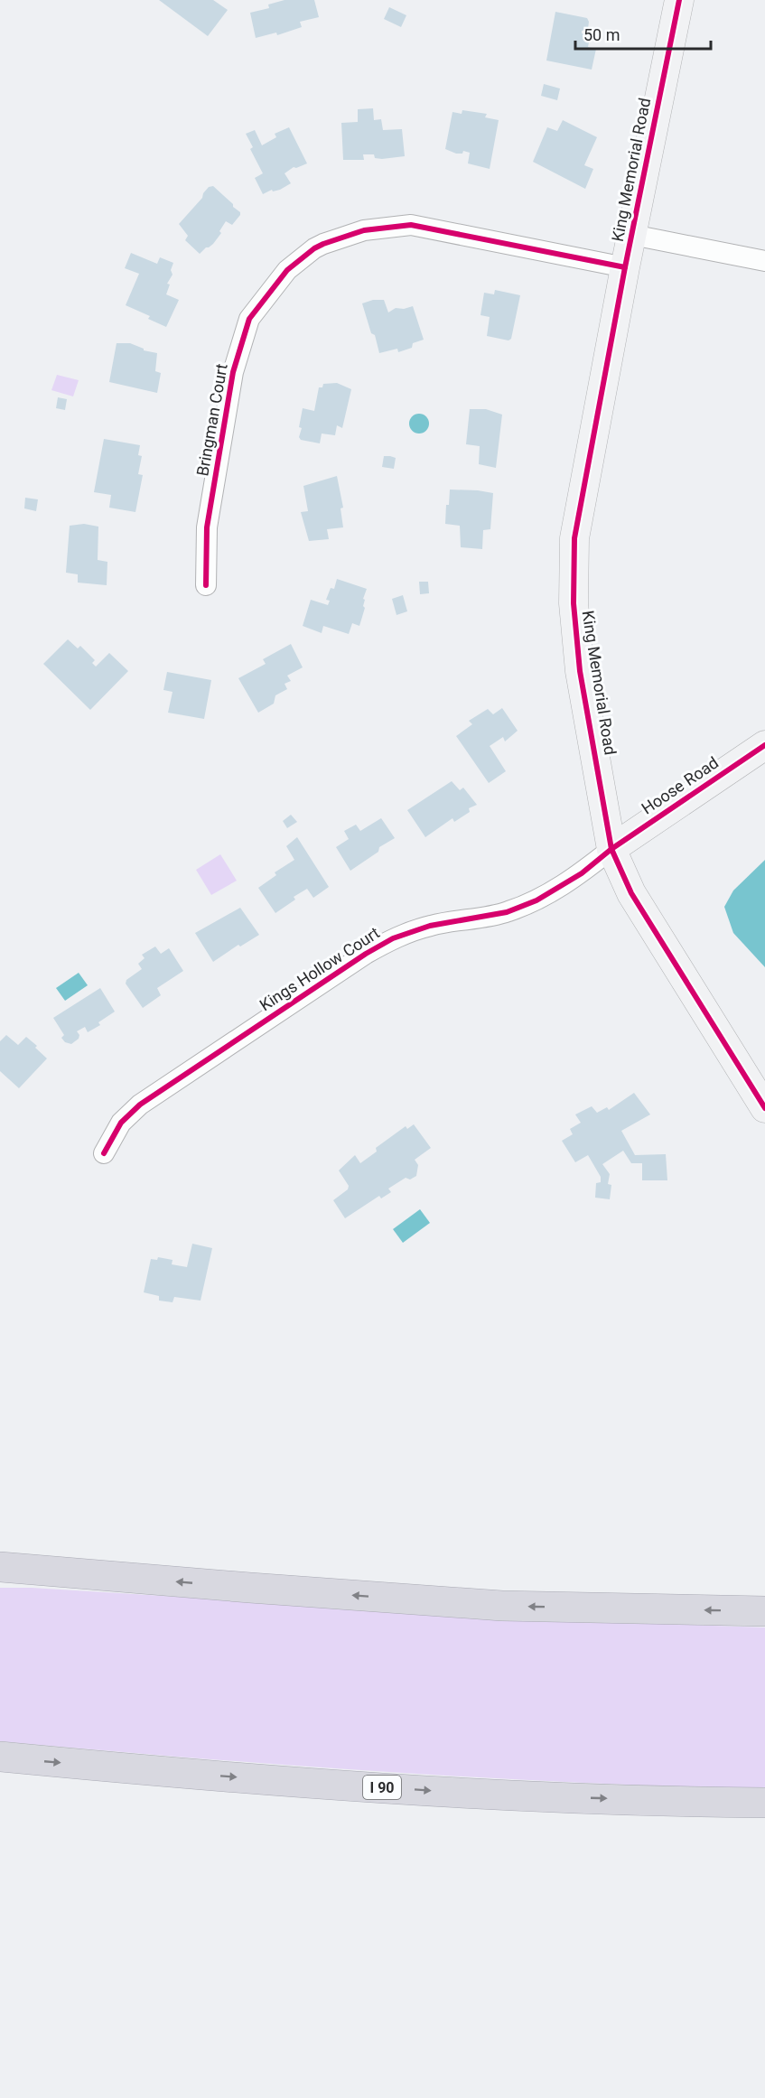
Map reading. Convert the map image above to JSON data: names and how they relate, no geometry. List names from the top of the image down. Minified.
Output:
{"streets":{"highway":["I 90"],"street":["King Memorial Road","Bringman Court","Hoose Road","Kings Hollow Court"]},"crossings":[["King Memorial Road","Bringman Court"],["King Memorial Road","Hoose Road"],["King Memorial Road","Kings Hollow Court"],["Hoose Road","Kings Hollow Court"]],"scale_bar":"50 m"}
